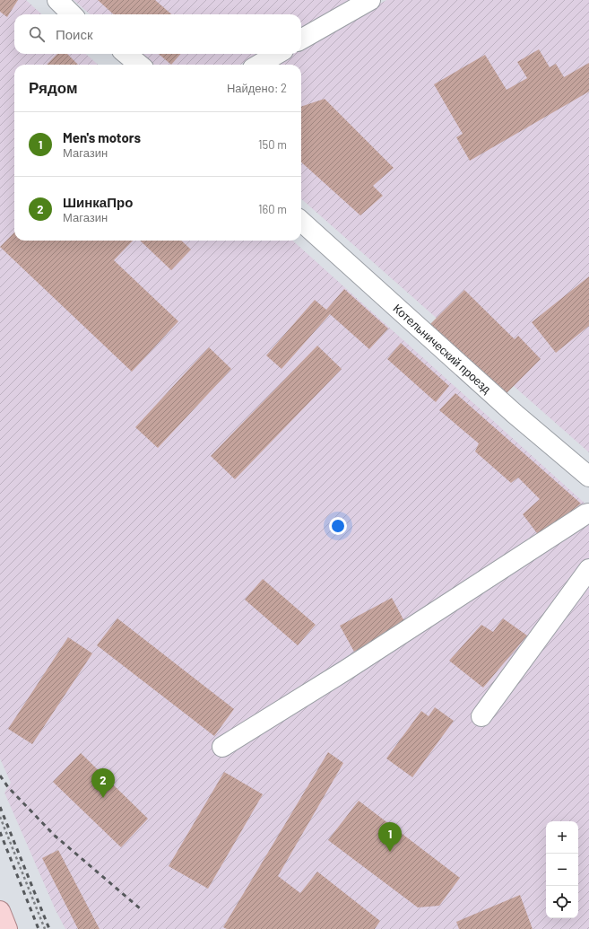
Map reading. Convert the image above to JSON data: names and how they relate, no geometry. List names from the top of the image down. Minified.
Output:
{"streets":{"street":["Котельнический проезд"]},"page":{"search":"Поиск","heading":["Рядом","Найдено: 2"],"list":[{"mark":"1","name":"Men's motors","note":"Магазин","value":"150 m"},{"mark":"2","name":"ШинкаПро","note":"Магазин","value":"160 m"}],"pins":["2","1"],"map_buttons":["+","−"]}}
